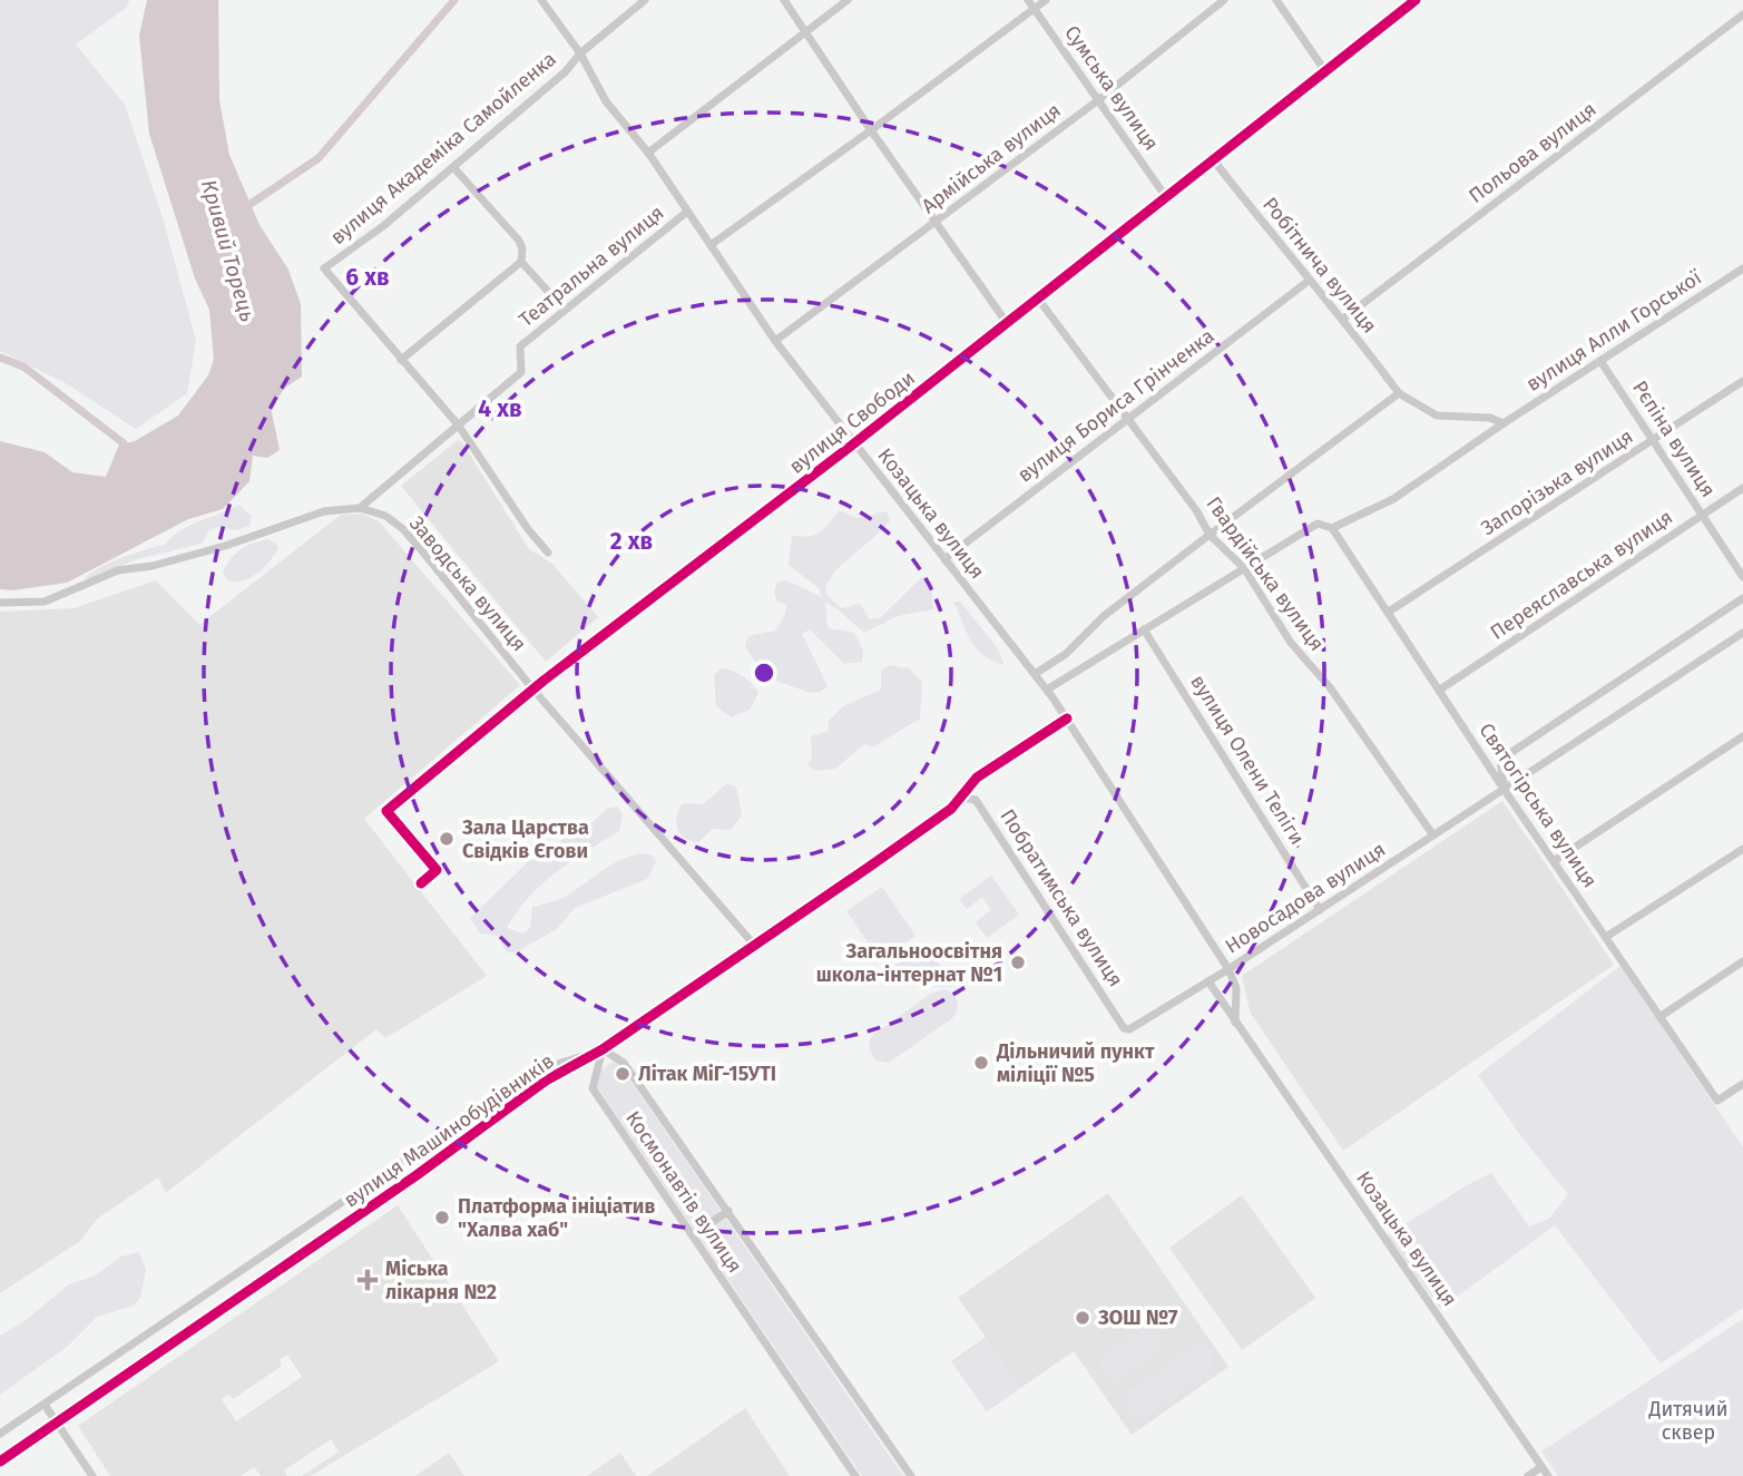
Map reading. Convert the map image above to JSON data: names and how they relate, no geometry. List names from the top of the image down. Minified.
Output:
{"streets":{"street":["Сумська вулиця","вулиця Академіка Самойленка","Польова вулиця","Армійська вулиця","Робітнича вулиця","Театральна вулиця","вулиця Алли Горської","вулиця Бориса Грінченка","вулиця Свободи","Рєпіна вулиця","Запорізька вулиця","Козацька вулиця","Гвардійська вулиця","Переяславська вулиця","Заводська вулиця","вулиця Олени Теліги","Святогірська вулиця","Побратимська вулиця","Новосадова вулиця","вулиця Машинобудівників","Космонавтів вулиця"]},"crossings":[["Сумська вулиця","Армійська вулиця"],["Сумська вулиця","вулиця Свободи"],["вулиця Академіка Самойленка","Театральна вулиця"],["вулиця Академіка Самойленка","Козацька вулиця"],["Польова вулиця","Робітнича вулиця"],["Армійська вулиця","Козацька вулиця"],["Робітнича вулиця","вулиця Бориса Грінченка"],["Робітнича вулиця","вулиця Свободи"],["Театральна вулиця","Козацька вулиця"],["Театральна вулиця","Заводська вулиця"],["вулиця Алли Горської","Рєпіна вулиця"],["вулиця Алли Горської","Козацька вулиця"],["вулиця Алли Горської","Гвардійська вулиця"],["вулиця Алли Горської","вулиця Олени Теліги"],["вулиця Алли Горської","Святогірська вулиця"],["вулиця Бориса Грінченка","Козацька вулиця"],["вулиця Бориса Грінченка","Гвардійська вулиця"],["вулиця Свободи","Козацька вулиця"],["вулиця Свободи","Гвардійська вулиця"],["вулиця Свободи","Заводська вулиця"],["Рєпіна вулиця","Запорізька вулиця"],["Рєпіна вулиця","Переяславська вулиця"],["Запорізька вулиця","Святогірська вулиця"],["Козацька вулиця","Новосадова вулиця"],["Козацька вулиця","вулиця Машинобудівників"],["Гвардійська вулиця","Новосадова вулиця"],["Переяславська вулиця","Святогірська вулиця"],["Заводська вулиця","вулиця Машинобудівників"],["вулиця Олени Теліги","Новосадова вулиця"],["Святогірська вулиця","Новосадова вулиця"],["Побратимська вулиця","Новосадова вулиця"],["Побратимська вулиця","вулиця Машинобудівників"],["вулиця Машинобудівників","Космонавтів вулиця"]],"water":["Кривий Торець"],"parks":["Дитячий сквер"],"places":{"other":["Зала Царства Свідків Єгови","Загальноосвітня школа-інтернат №1","Дільничий пункт міліції №5","Літак МіГ-15УТІ","Платформа ініціатив \"Халва хаб\"","ЗОШ №7"],"health":["Міська лікарня №2"]},"rings":["6 хв","4 хв","2 хв"]}
